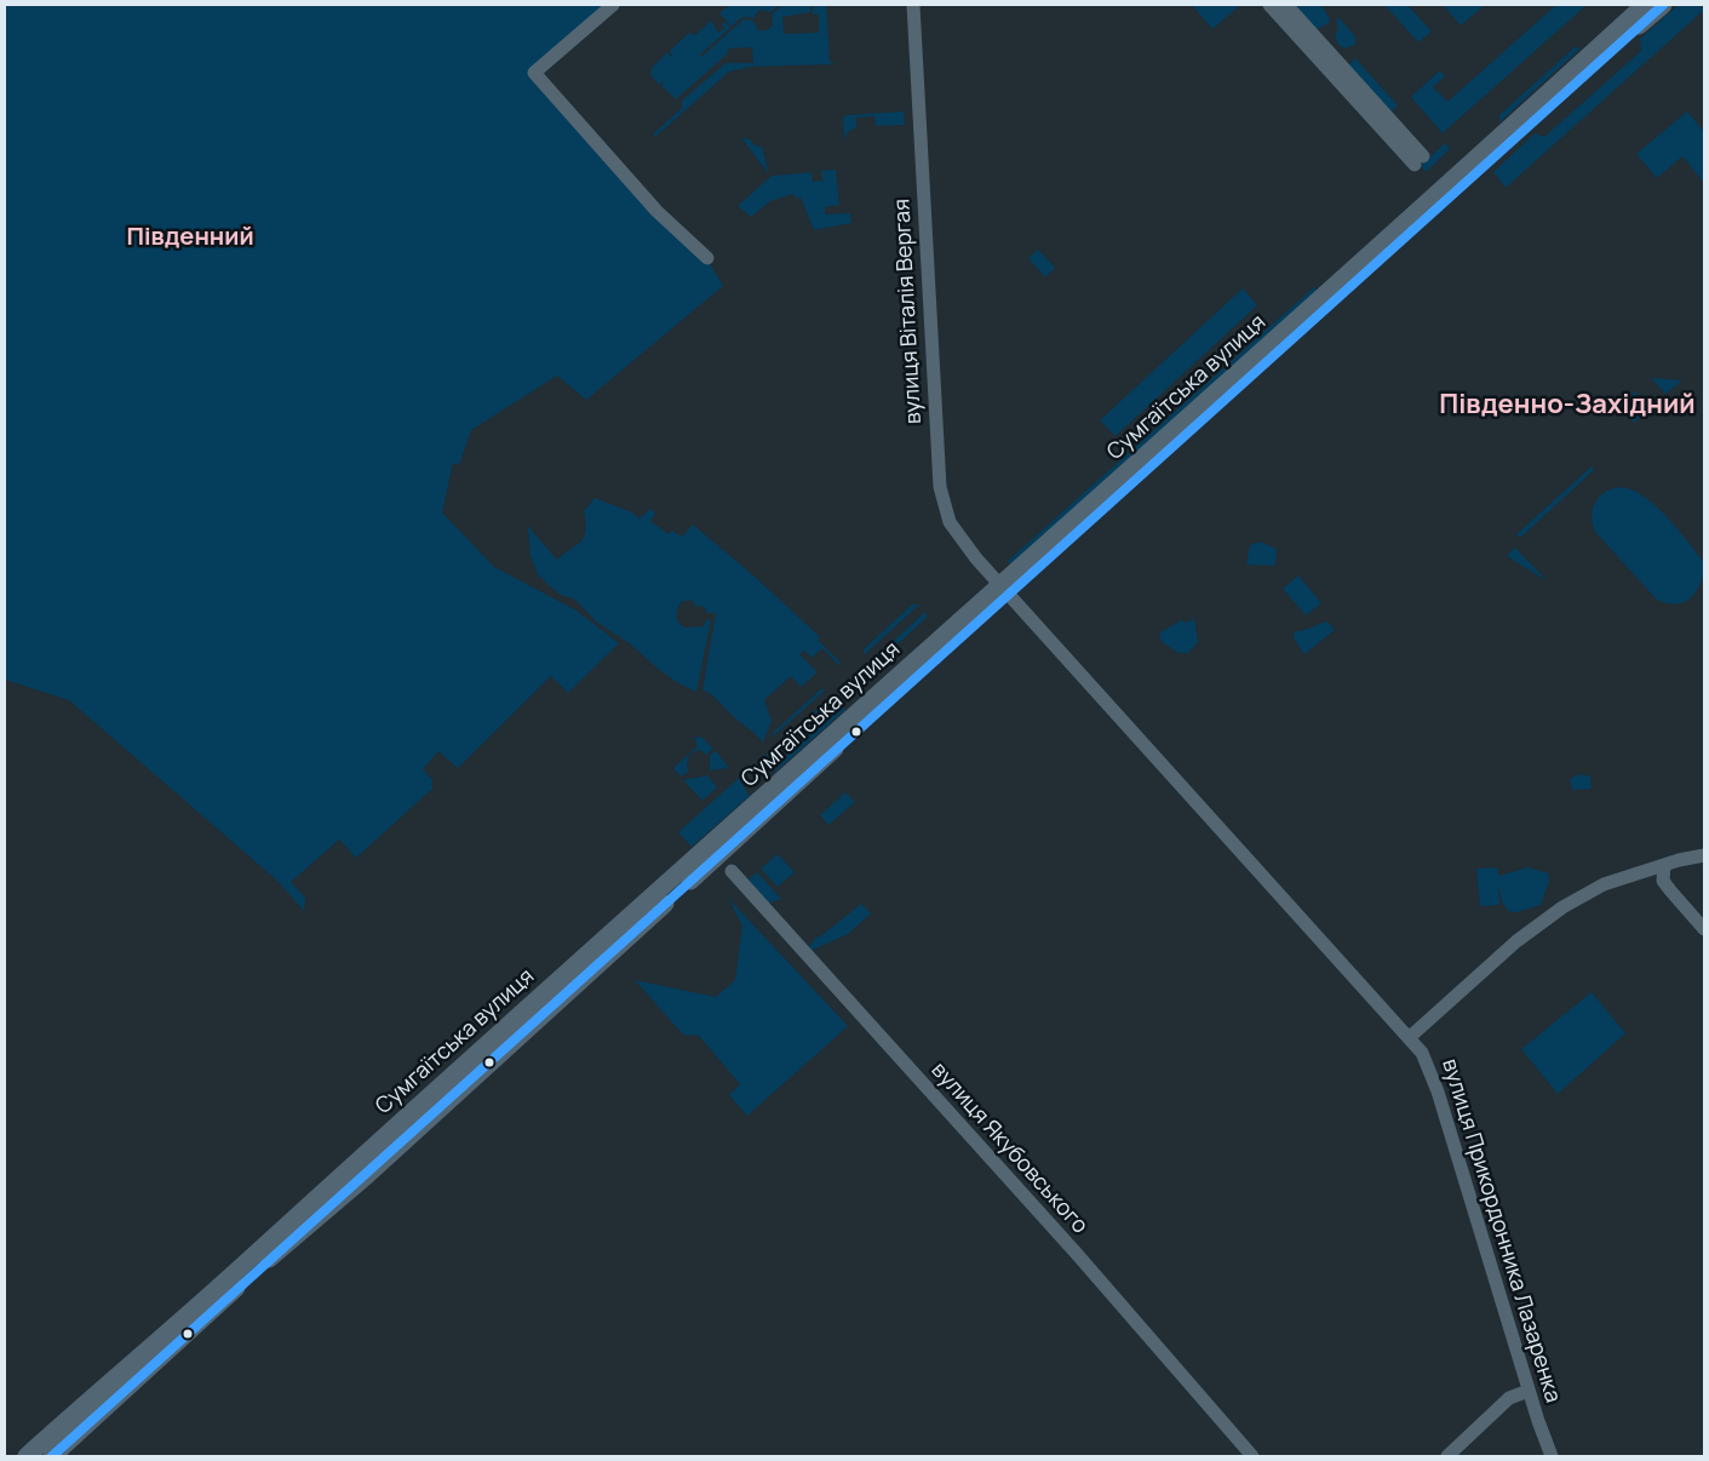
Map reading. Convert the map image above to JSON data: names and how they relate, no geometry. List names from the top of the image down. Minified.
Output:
{"streets":{"main road":["Сумгаїтська вулиця"],"street":["вулиця Віталія Вергая","вулиця Якубовського","вулиця Прикордонника Лазаренка"]},"crossings":[["вулиця Віталія Вергая","Сумгаїтська вулиця"],["вулиця Віталія Вергая","вулиця Прикордонника Лазаренка"],["Сумгаїтська вулиця","вулиця Прикордонника Лазаренка"]],"districts":["Південний","Південно-Західний"]}
